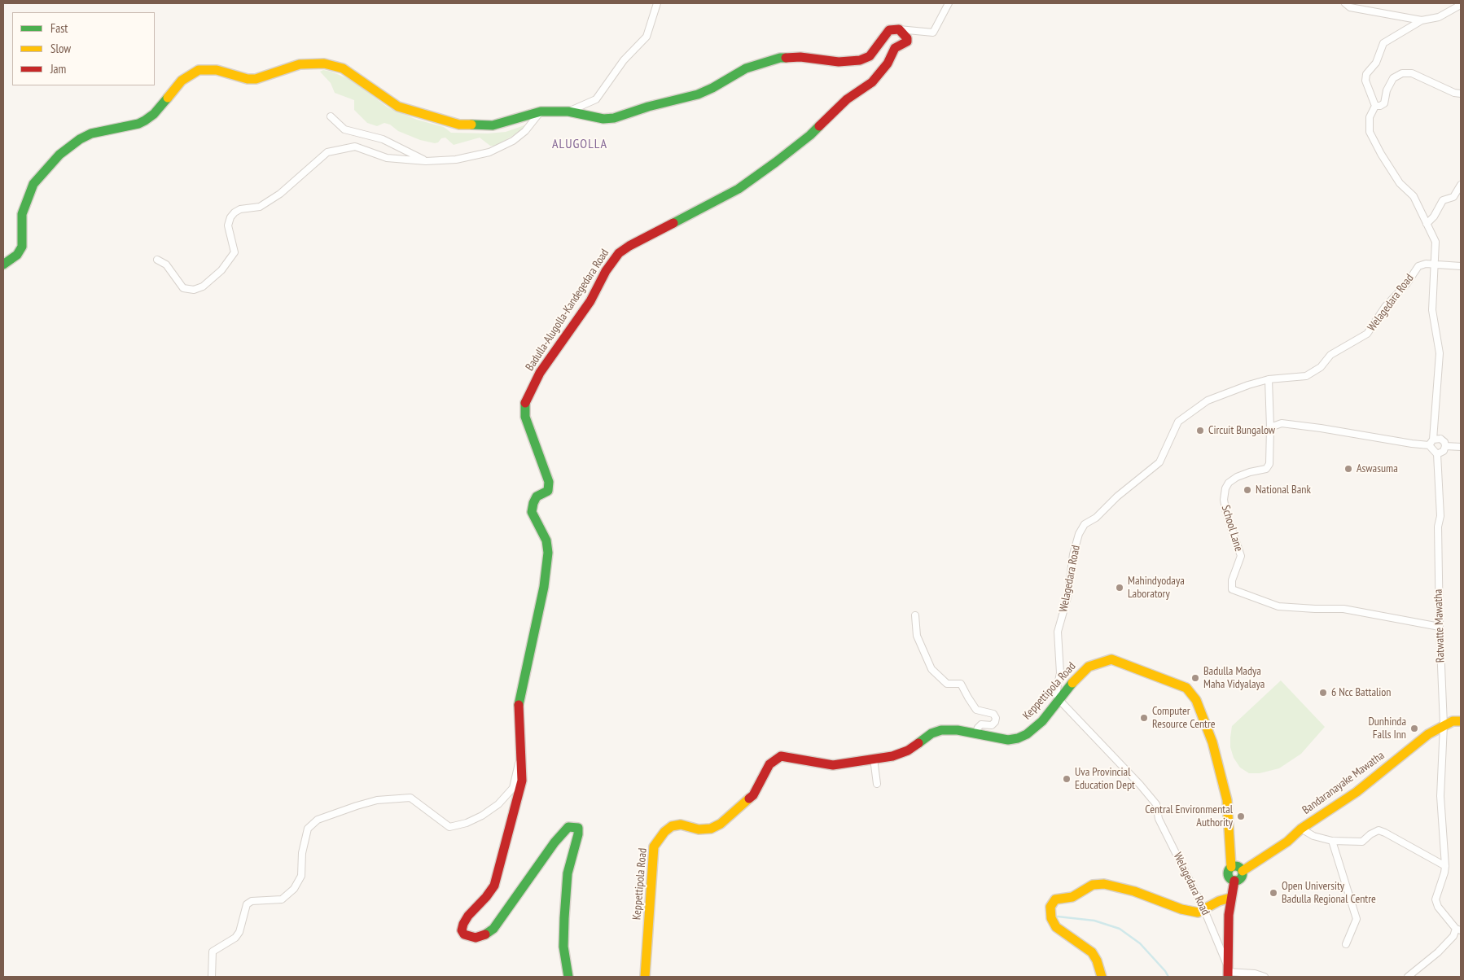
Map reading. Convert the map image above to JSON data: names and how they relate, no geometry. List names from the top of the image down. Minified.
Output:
{"streets":{"main road":["Badulla-Alugolla-Kandegedara Road","Keppettipola Road","Bandaranayake Mawatha"],"street":["Welagedara Road","School Lane","Ratwatte Mawatha"]},"crossings":[["Welagedara Road","School Lane"],["Welagedara Road","Keppettipola Road"],["School Lane","Ratwatte Mawatha"],["Ratwatte Mawatha","Bandaranayake Mawatha"],["Keppettipola Road","Bandaranayake Mawatha"]],"districts":["ALUGOLLA"],"places":["Circuit Bungalow","Aswasuma","National Bank","Mahindyodaya Laboratory","Badulla Madya Maha Vidyalaya","6 Ncc Battalion","Computer Resource Centre","Dunhinda Falls Inn","Uva Provincial Education Dept","Central Environmental Authority","Open University Badulla Regional Centre"],"legend":["Fast","Slow","Jam"]}
